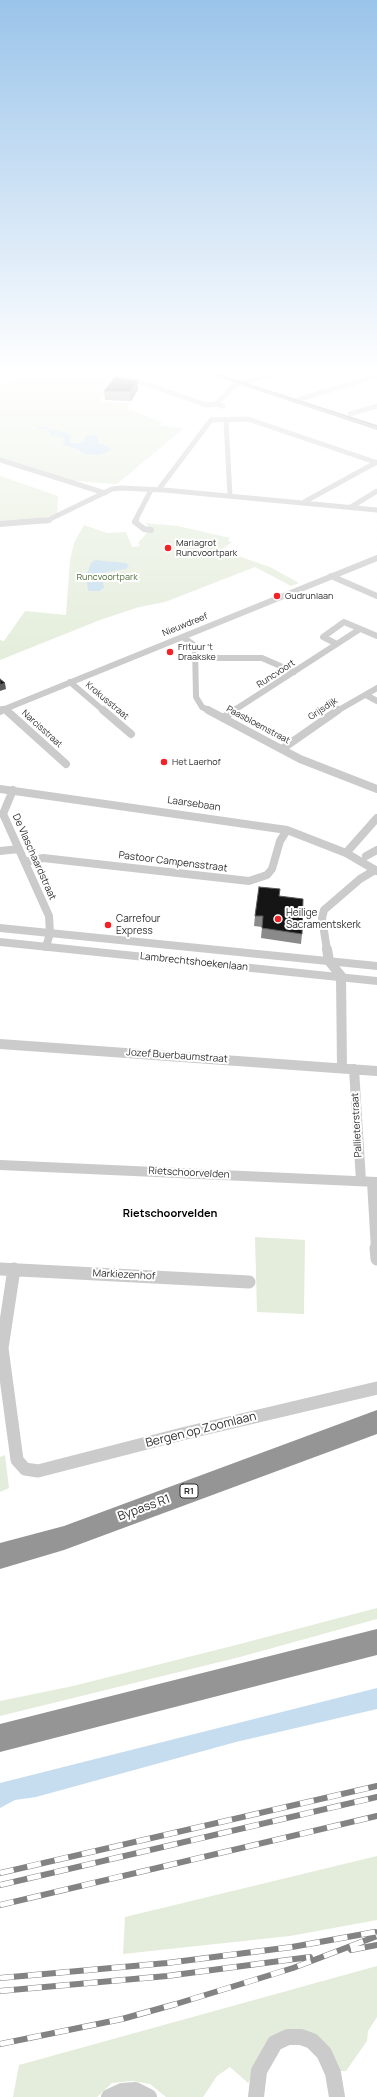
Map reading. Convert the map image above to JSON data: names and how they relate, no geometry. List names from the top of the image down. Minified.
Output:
{"streets":{"highway":["R1","Bypass R1"],"street":["Nieuwdreef","Runcvoort","Krokusstraat","Grijsdijk","Paasbloemstraat","Narcisstraat","Laarsebaan","De Vlaschaardstraat","Pastoor Campensstraat","Lambrechtshoekenlaan","Jozef Buerbaumstraat","Pallieterstraat","Rietschoorvelden","Markiezenhof","Bergen op Zoomlaan"]},"crossings":[["Nieuwdreef","Krokusstraat"],["Nieuwdreef","Paasbloemstraat"],["Nieuwdreef","Narcisstraat"],["Runcvoort","Paasbloemstraat"],["Grijsdijk","Paasbloemstraat"],["Laarsebaan","De Vlaschaardstraat"],["Laarsebaan","Pastoor Campensstraat"],["De Vlaschaardstraat","Pastoor Campensstraat"],["De Vlaschaardstraat","Lambrechtshoekenlaan"],["Jozef Buerbaumstraat","Pallieterstraat"],["Pallieterstraat","Rietschoorvelden"]],"districts":["Rietschoorvelden"],"parks":["Runcvoortpark"],"places":["Mariagrot Runcvoortpark","Gudrunlaan","Frituur 't Draakske","Het Laerhof","Heilige Sacramentskerk","Carrefour Express"]}
